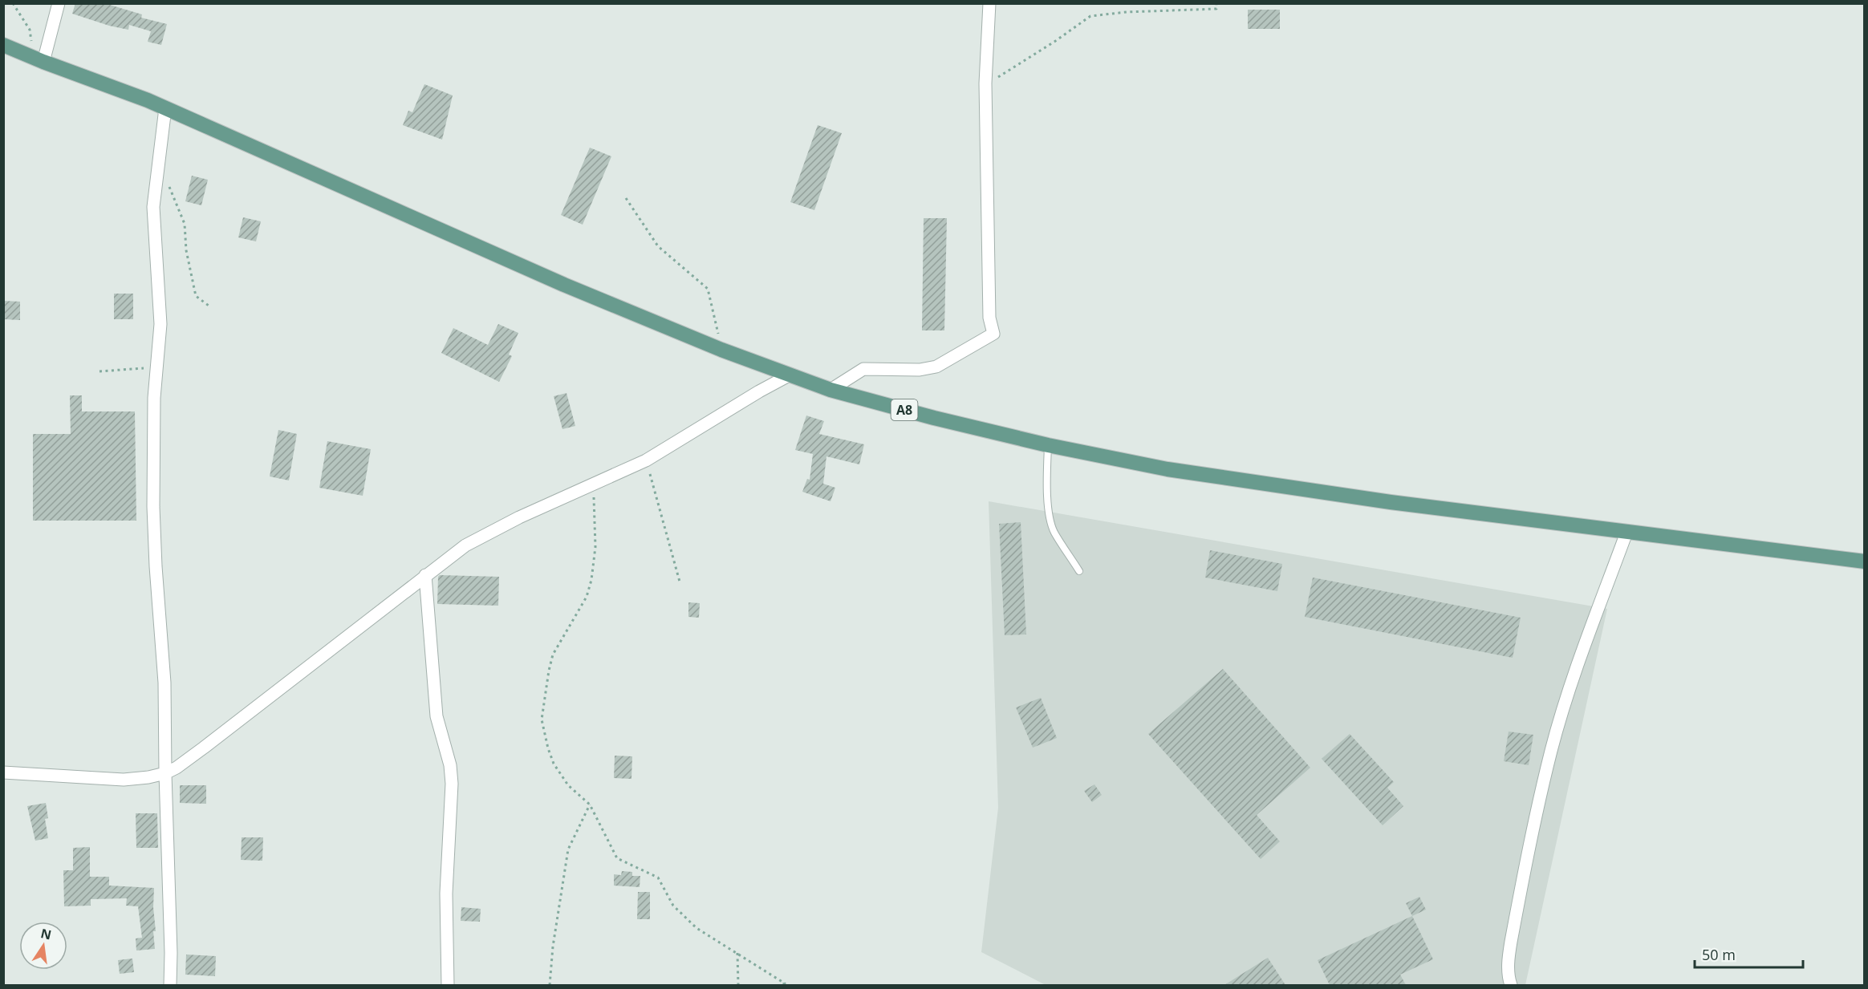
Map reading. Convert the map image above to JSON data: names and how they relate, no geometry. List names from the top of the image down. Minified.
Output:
{"streets":{"main road":["A8"]},"scale_bar":"50 m","north":"top"}
